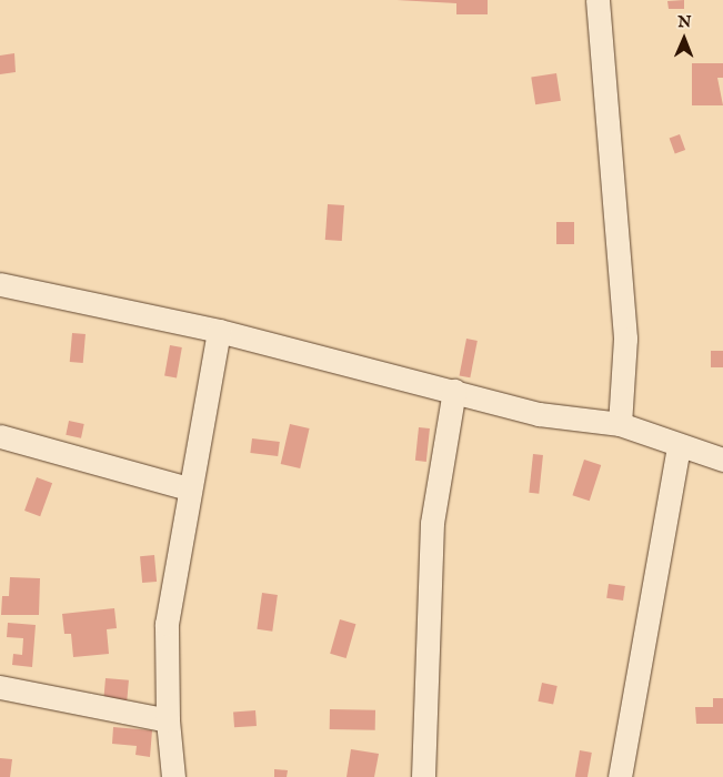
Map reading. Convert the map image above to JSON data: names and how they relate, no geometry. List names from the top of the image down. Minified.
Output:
{"north":"top"}
